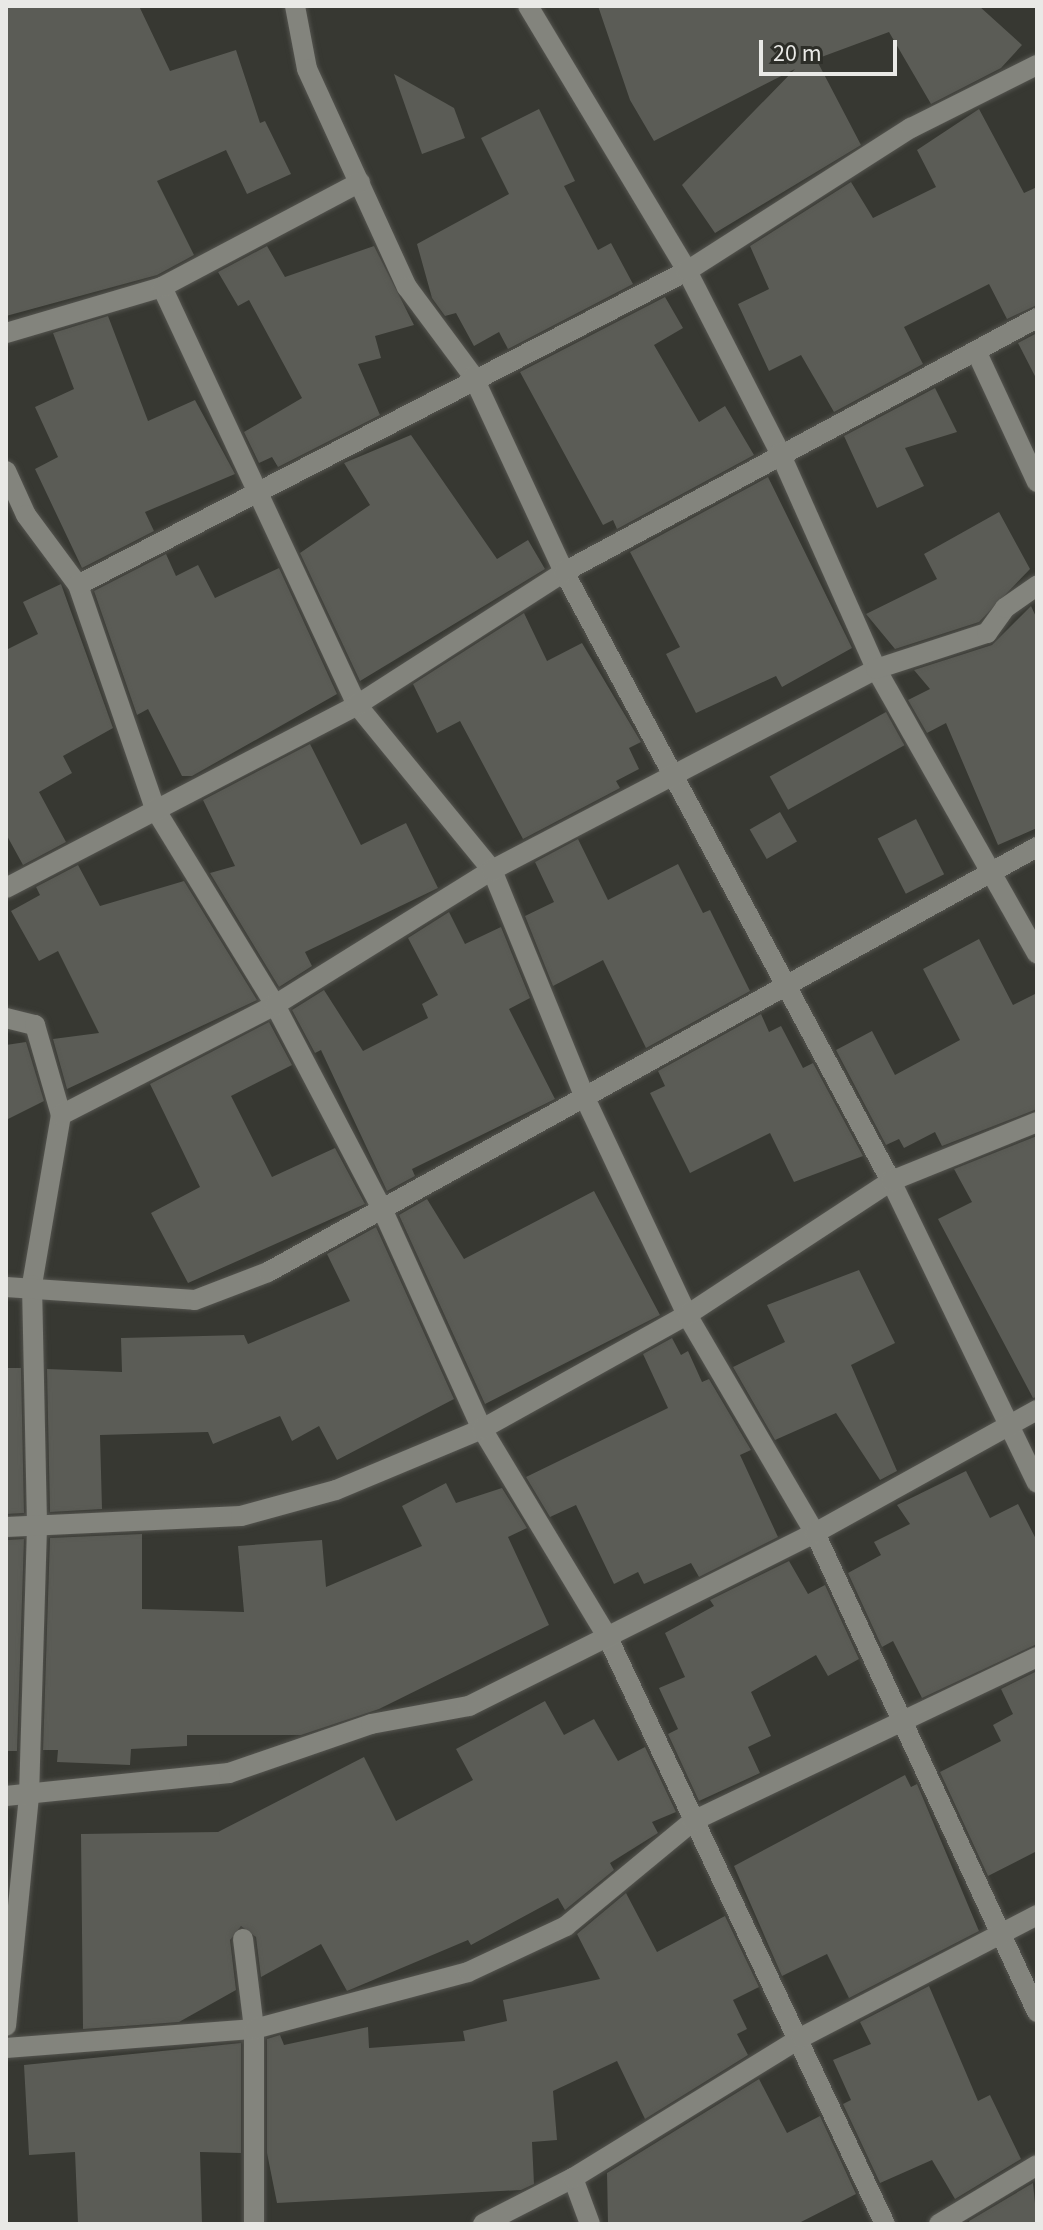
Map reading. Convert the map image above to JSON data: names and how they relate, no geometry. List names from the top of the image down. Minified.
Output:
{"scale_bar":"20 m"}
